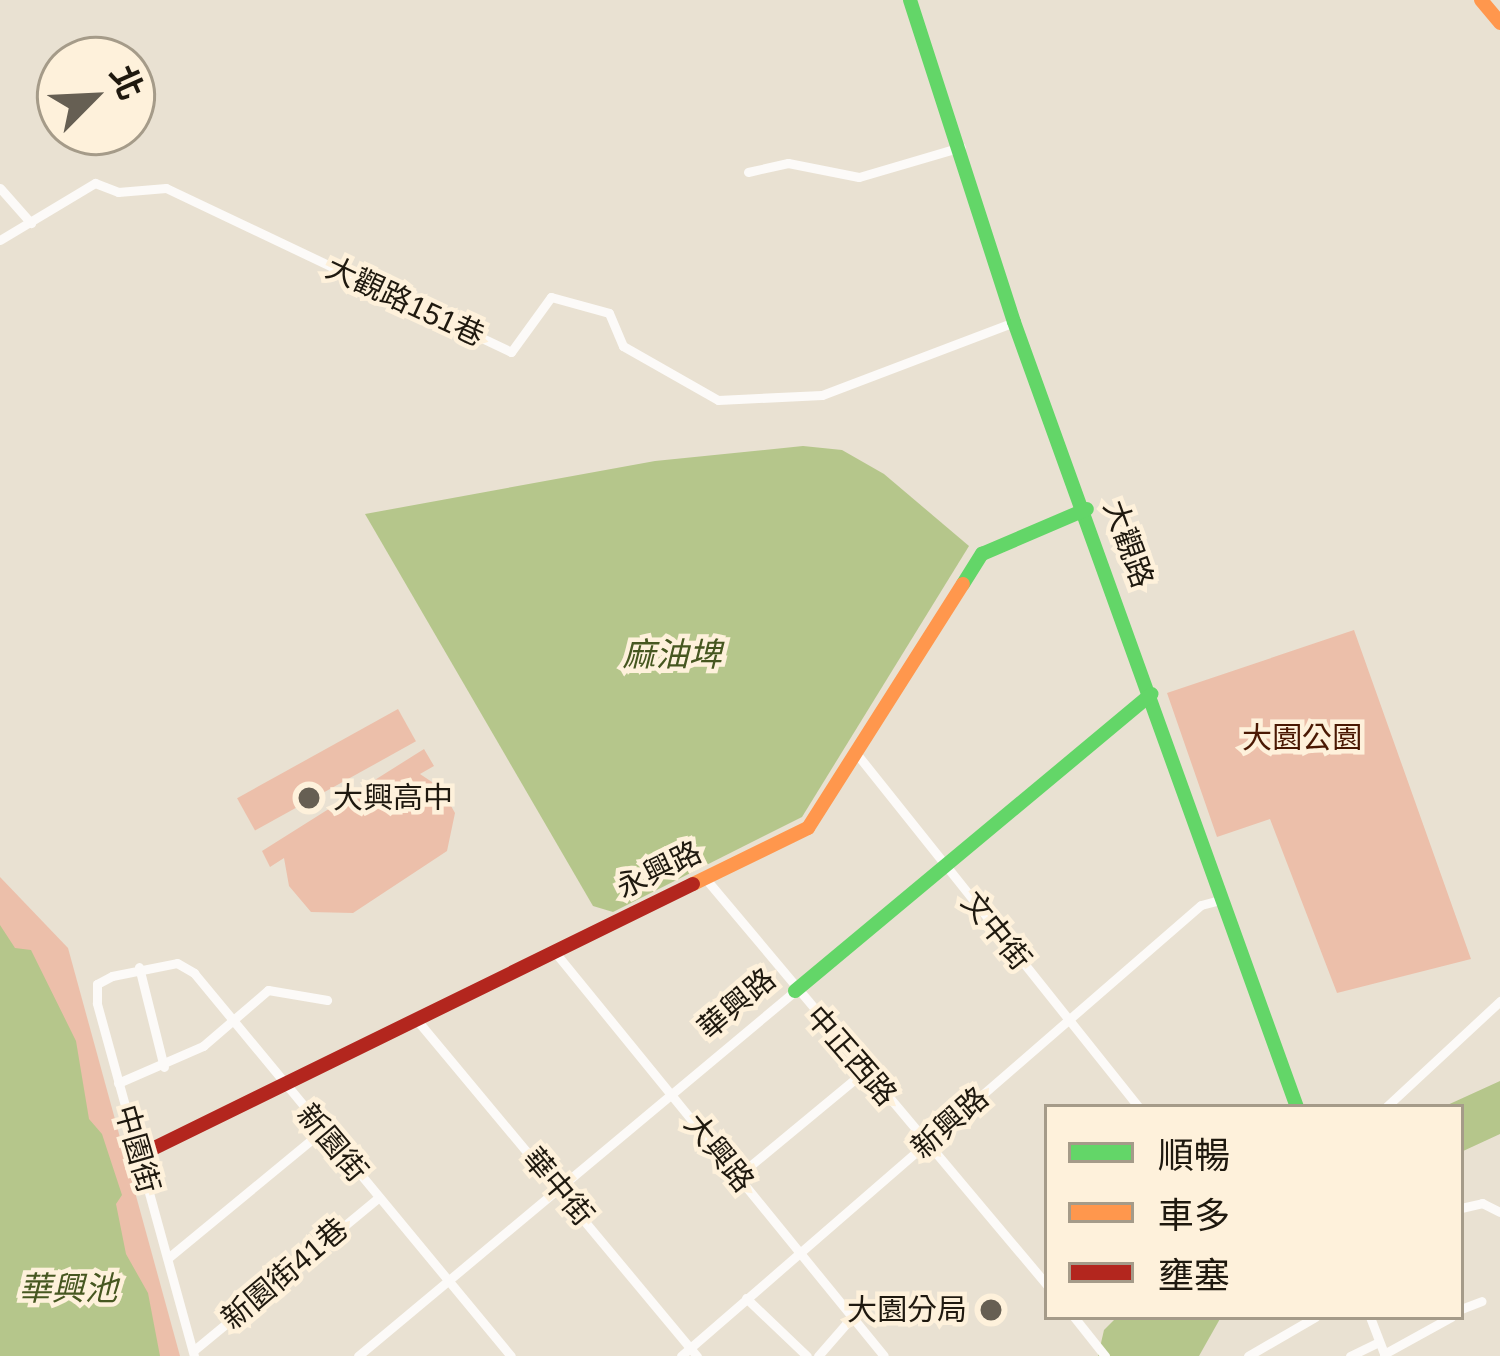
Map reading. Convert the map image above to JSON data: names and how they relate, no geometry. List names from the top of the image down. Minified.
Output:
{"streets":{"street":["大觀路151巷","大觀路","永興路","文中街","華興路","中正西路","新興路","新園街","中園街","大興路","華中街","新園街41巷"]},"crossings":[["大觀路151巷","大觀路"],["大觀路","永興路"],["大觀路","華興路"],["大觀路","新興路"],["永興路","文中街"],["永興路","中正西路"],["永興路","新園街"],["永興路","中園街"],["永興路","大興路"],["永興路","華中街"],["文中街","華興路"],["文中街","新興路"],["華興路","中正西路"],["華興路","新園街"],["華興路","大興路"],["華興路","華中街"],["中正西路","新興路"],["新興路","大興路"],["新興路","華中街"],["新園街","中園街"],["新園街","新園街41巷"],["中園街","新園街41巷"]],"water":["麻油埤","華興池"],"parks":["大園公園"],"places":["大興高中","大園分局"],"legend":["順暢","車多","壅塞"],"north":"top right"}
